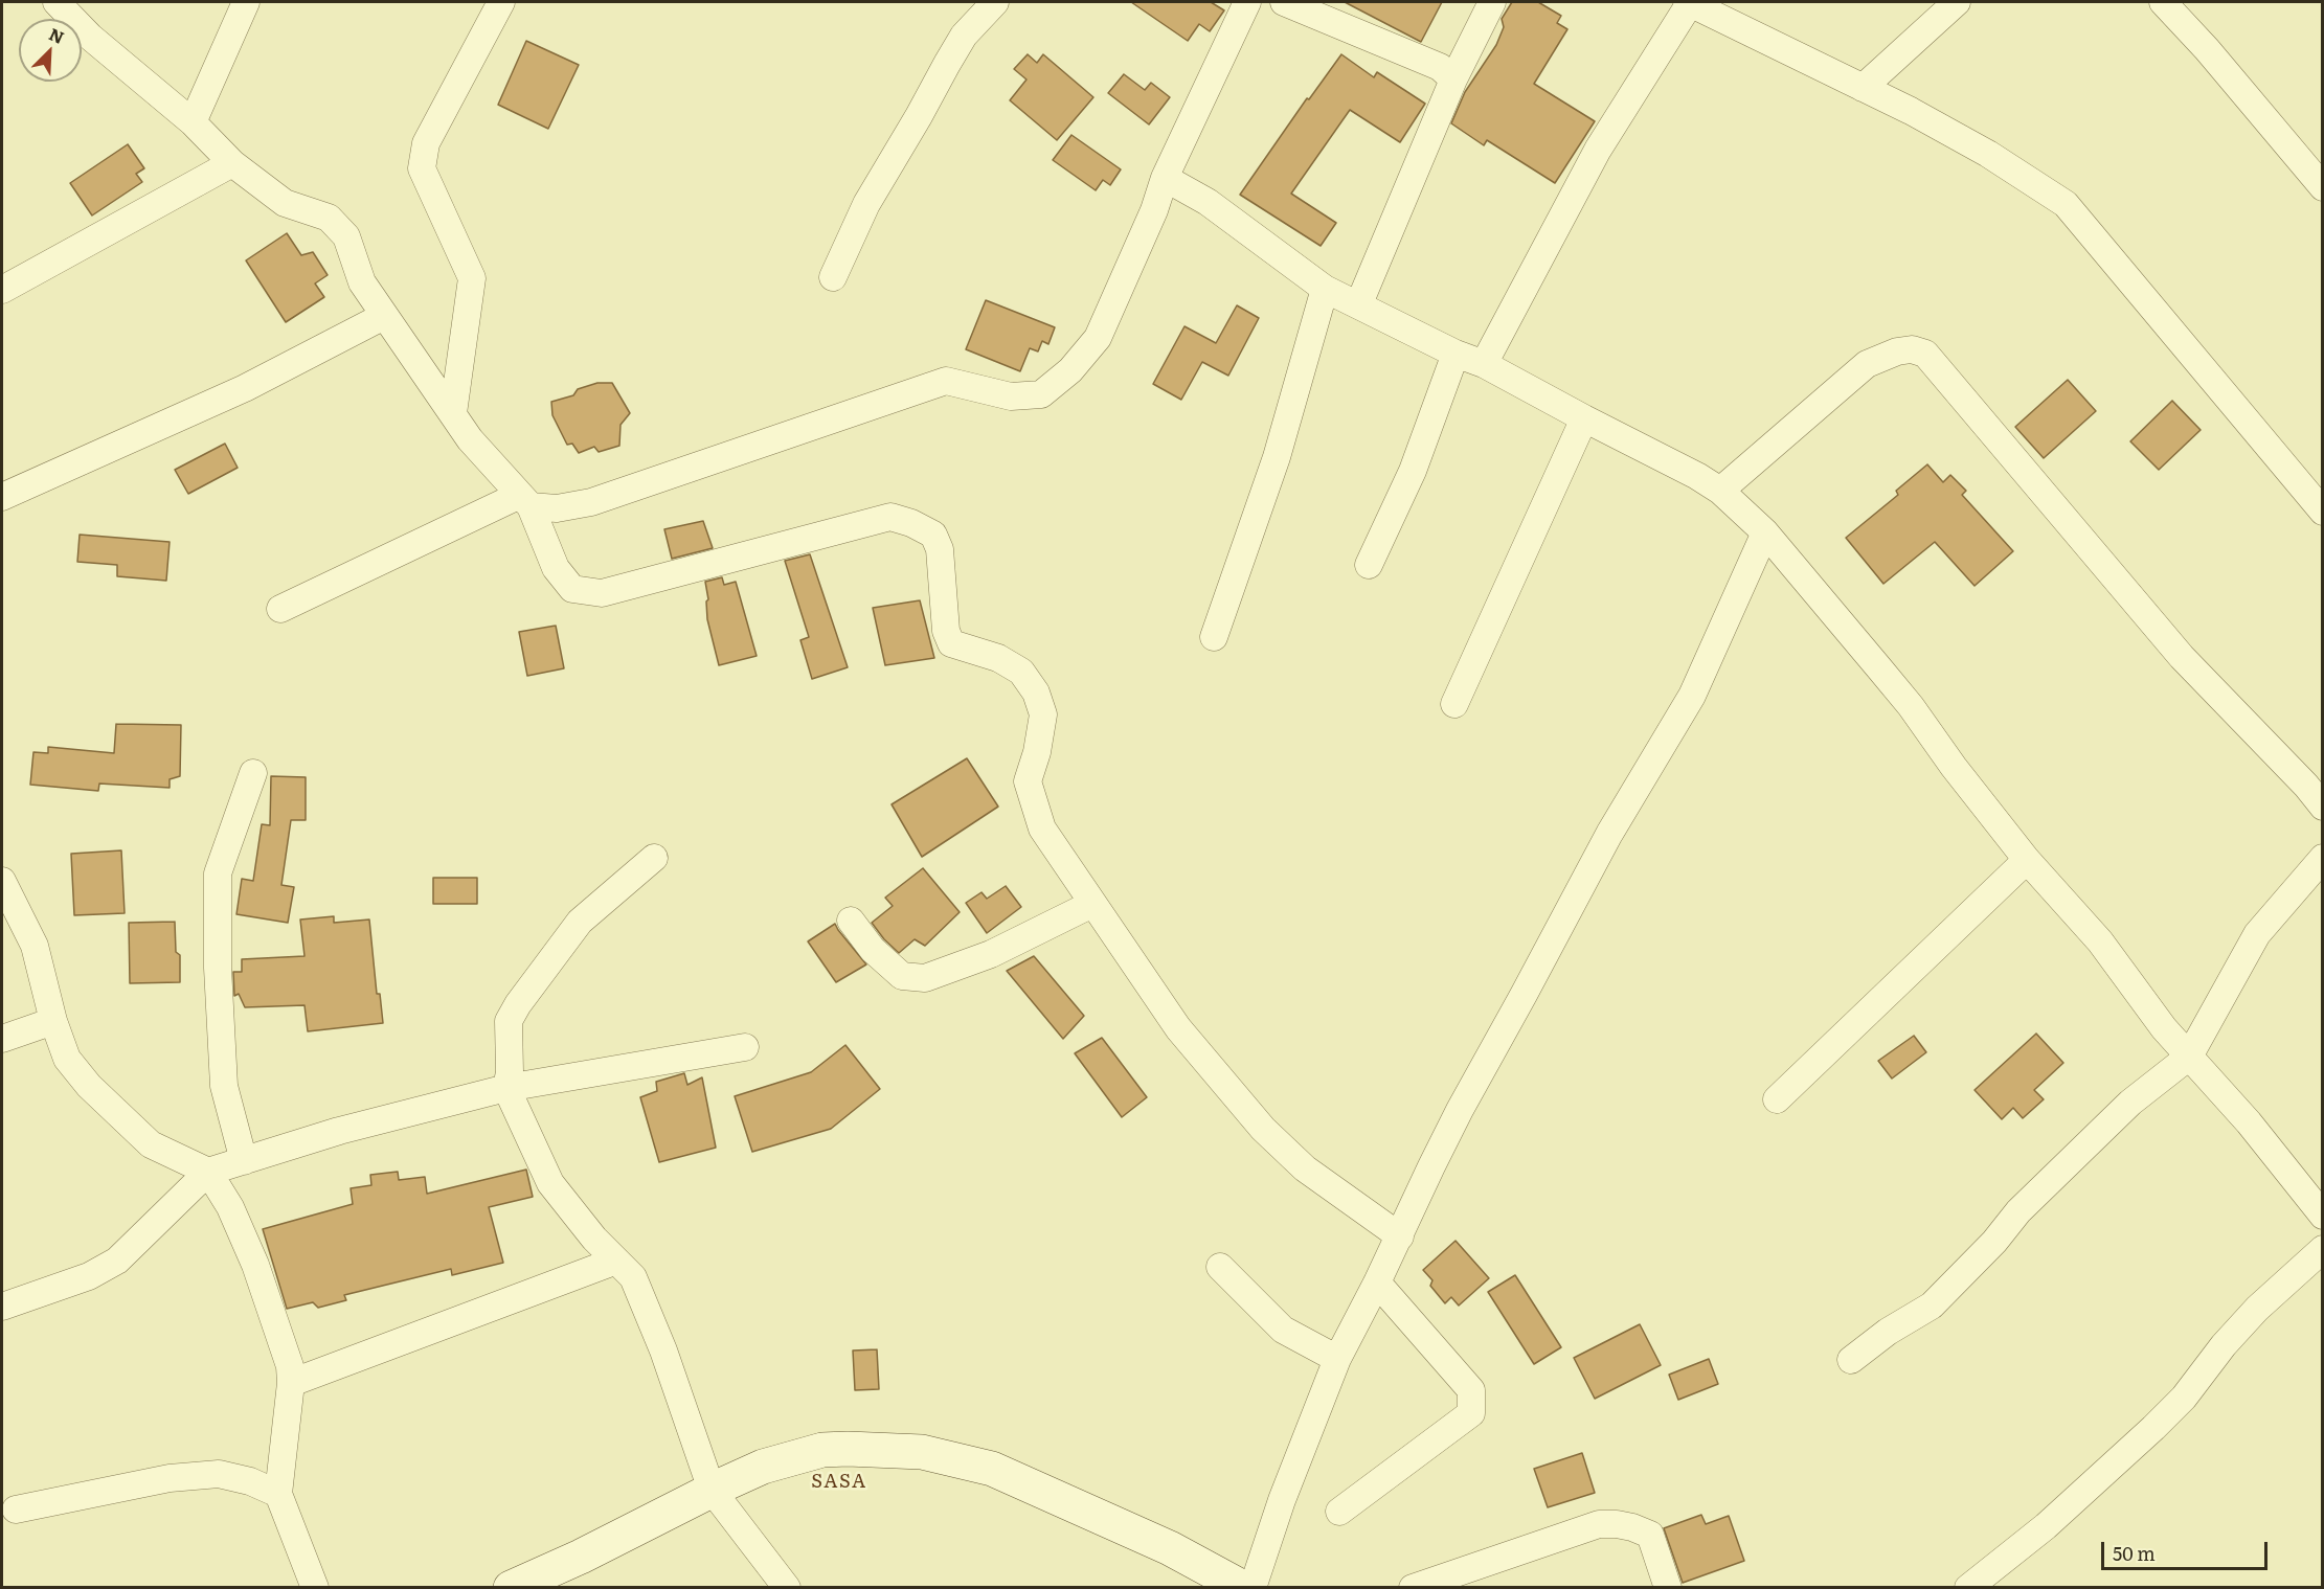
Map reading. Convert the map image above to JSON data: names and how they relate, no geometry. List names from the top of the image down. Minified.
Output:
{"districts":["SASA"],"scale_bar":"50 m","north":"top right"}
